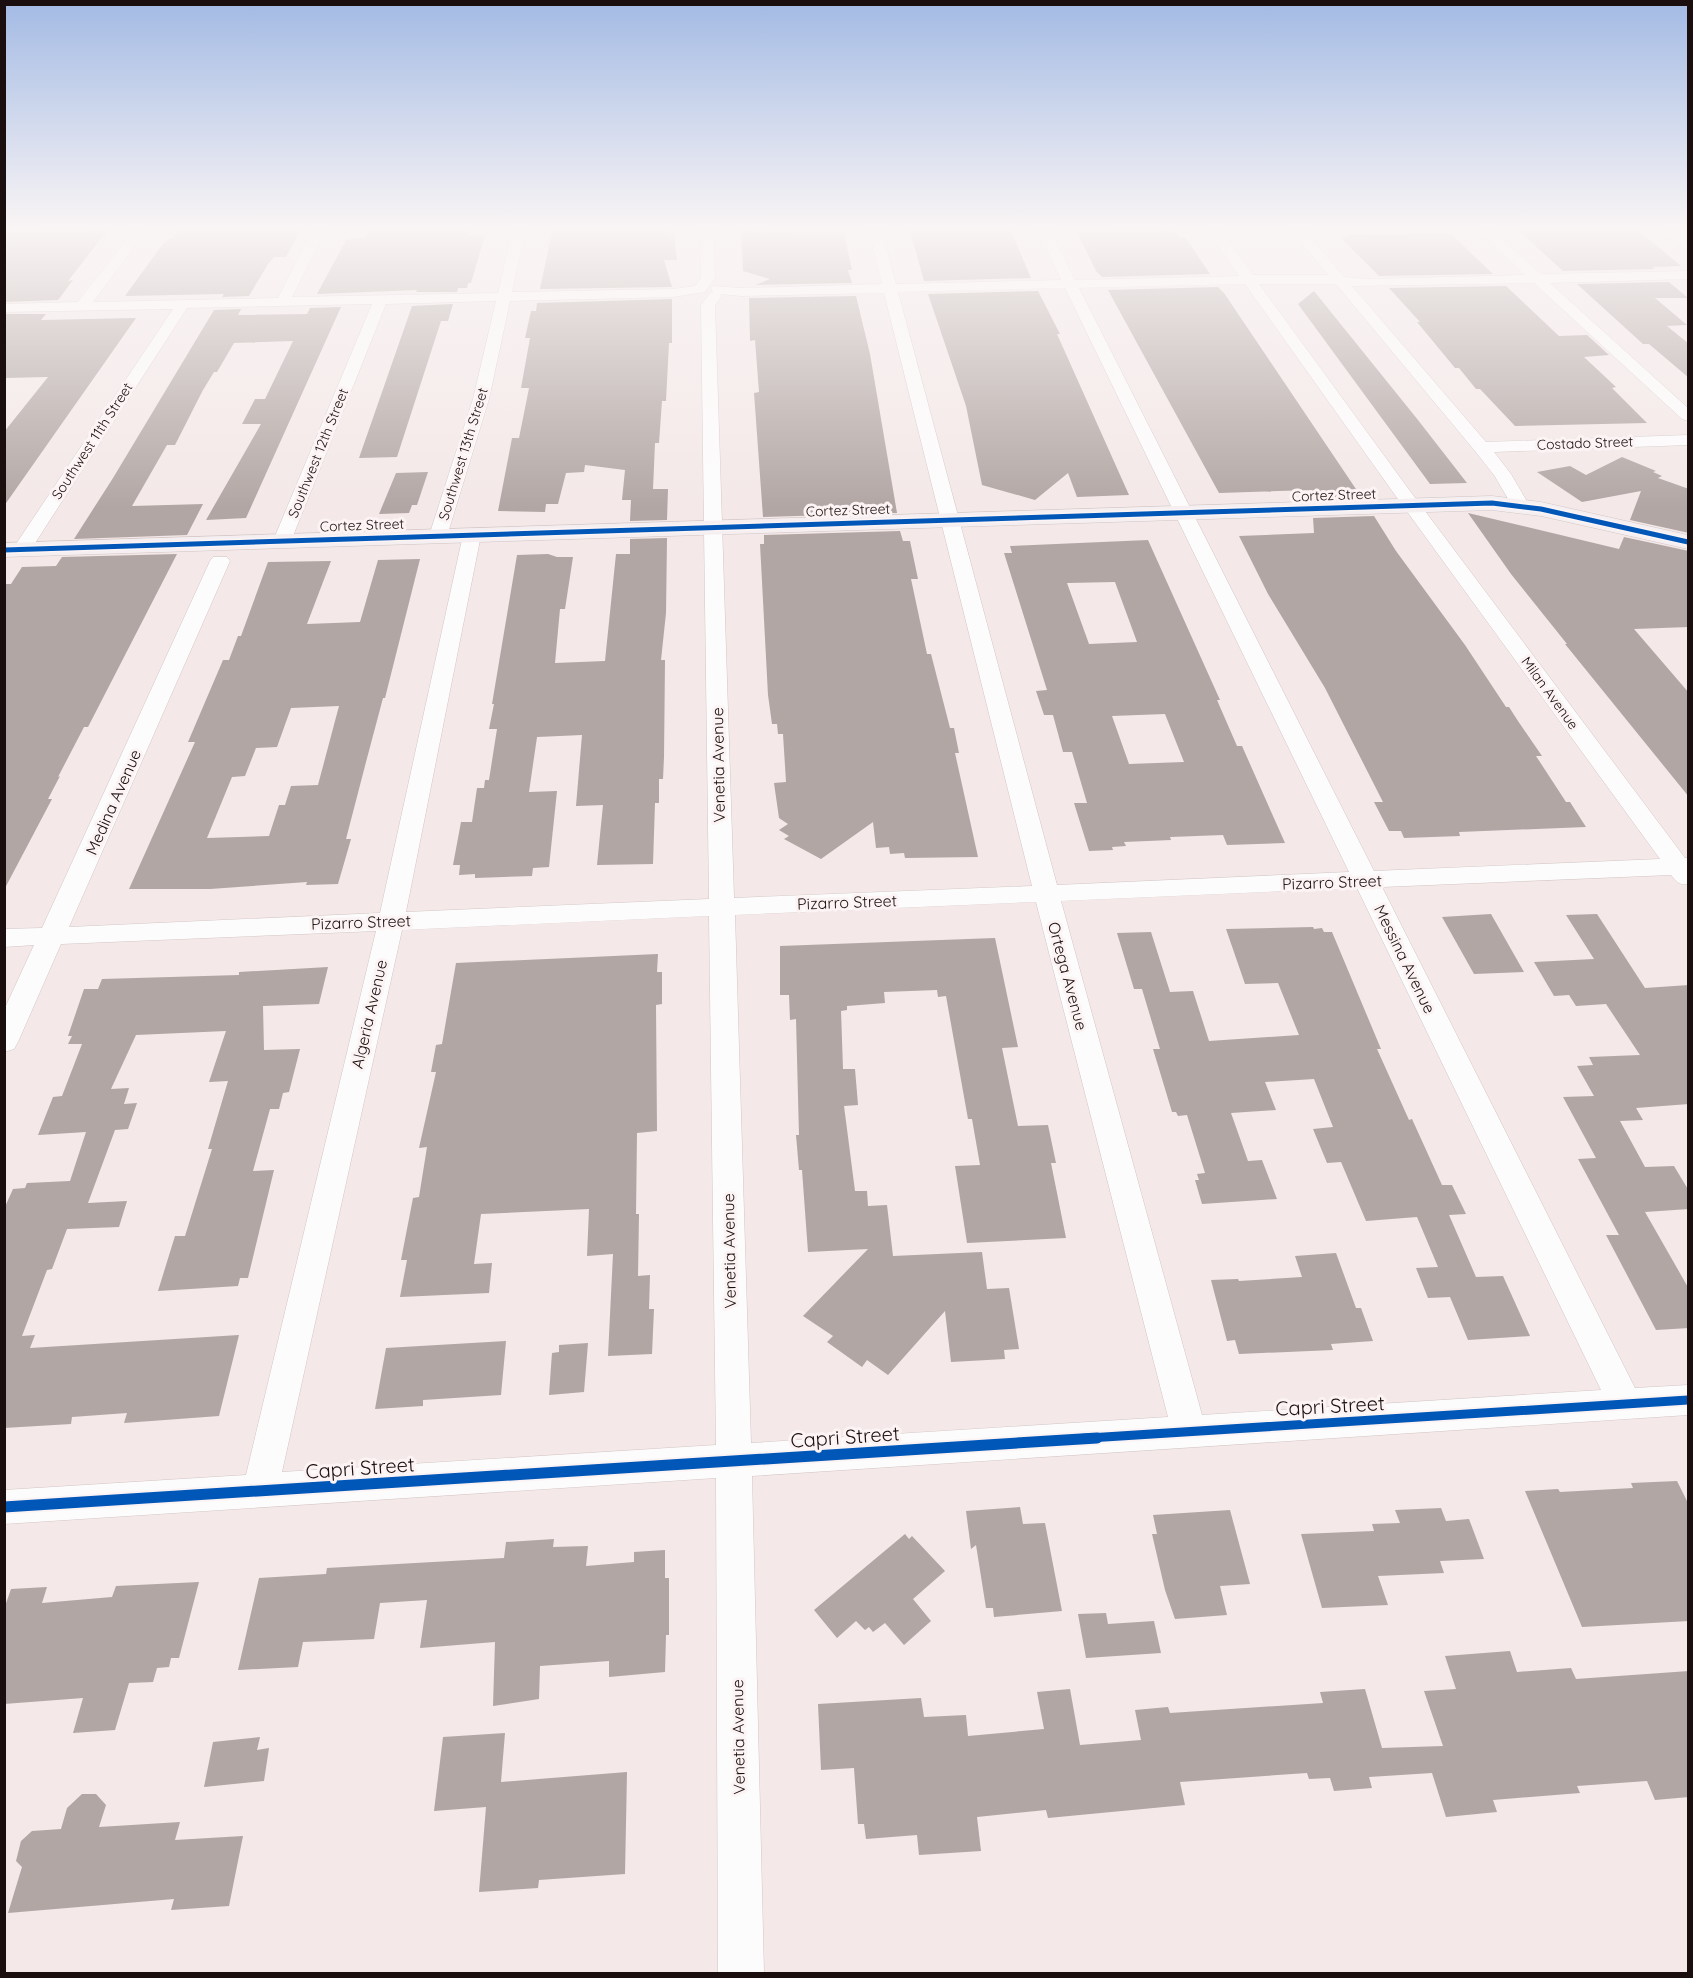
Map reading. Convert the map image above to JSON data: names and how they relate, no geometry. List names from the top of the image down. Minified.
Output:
{"streets":{"street":["Southwest 11th Street","Costado Street","Southwest 12th Street","Southwest 13th Street","Cortez Street","Milan Avenue","Venetia Avenue","Medina Avenue","Pizarro Street","Messina Avenue","Ortega Avenue","Algeria Avenue","Capri Street"]},"crossings":[["Southwest 11th Street","Cortez Street"],["Southwest 12th Street","Cortez Street"],["Southwest 13th Street","Cortez Street"],["Cortez Street","Milan Avenue"],["Cortez Street","Venetia Avenue"],["Cortez Street","Messina Avenue"],["Cortez Street","Ortega Avenue"],["Cortez Street","Algeria Avenue"],["Milan Avenue","Pizarro Street"],["Venetia Avenue","Pizarro Street"],["Venetia Avenue","Capri Street"],["Medina Avenue","Pizarro Street"],["Pizarro Street","Messina Avenue"],["Pizarro Street","Ortega Avenue"],["Pizarro Street","Algeria Avenue"],["Messina Avenue","Capri Street"],["Ortega Avenue","Capri Street"],["Algeria Avenue","Capri Street"]]}
